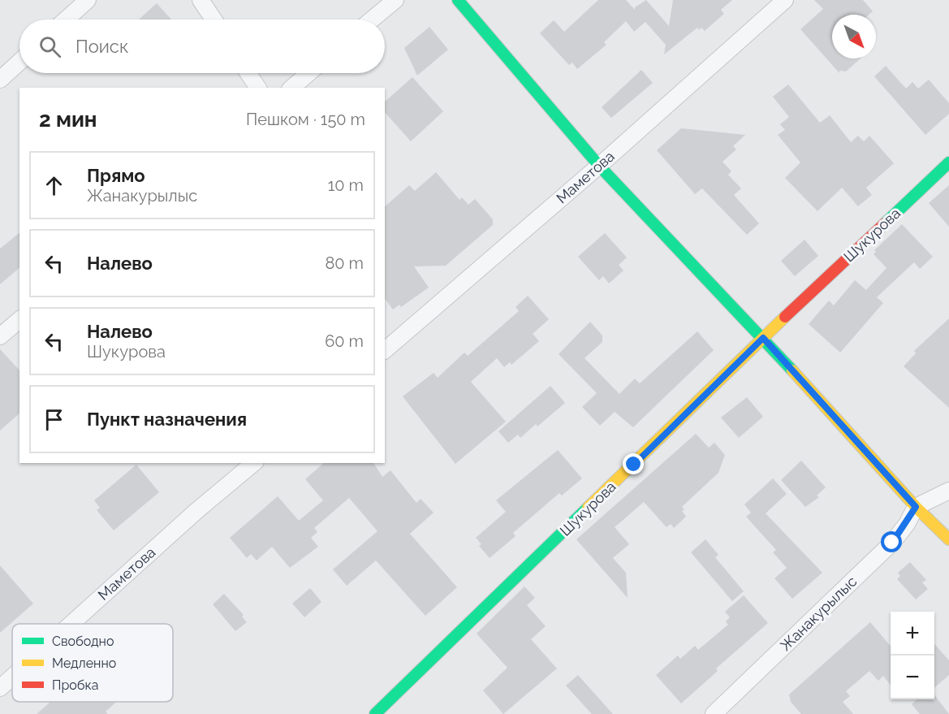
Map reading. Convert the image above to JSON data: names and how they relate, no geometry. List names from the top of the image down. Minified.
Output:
{"streets":{"street":["Маметова","Шукурова","Жанакурылыс"]},"legend":["Свободно","Медленно","Пробка"],"north":"bottom right","page":{"search":"Поиск","heading":["2 мин","Пешком · 150 m"],"list":[["Прямо","Жанакурылыс","10 m"],["Налево","80 m"],["Налево","Шукурова","60 m"],"Пункт назначения"],"map_buttons":["+","−"]}}
